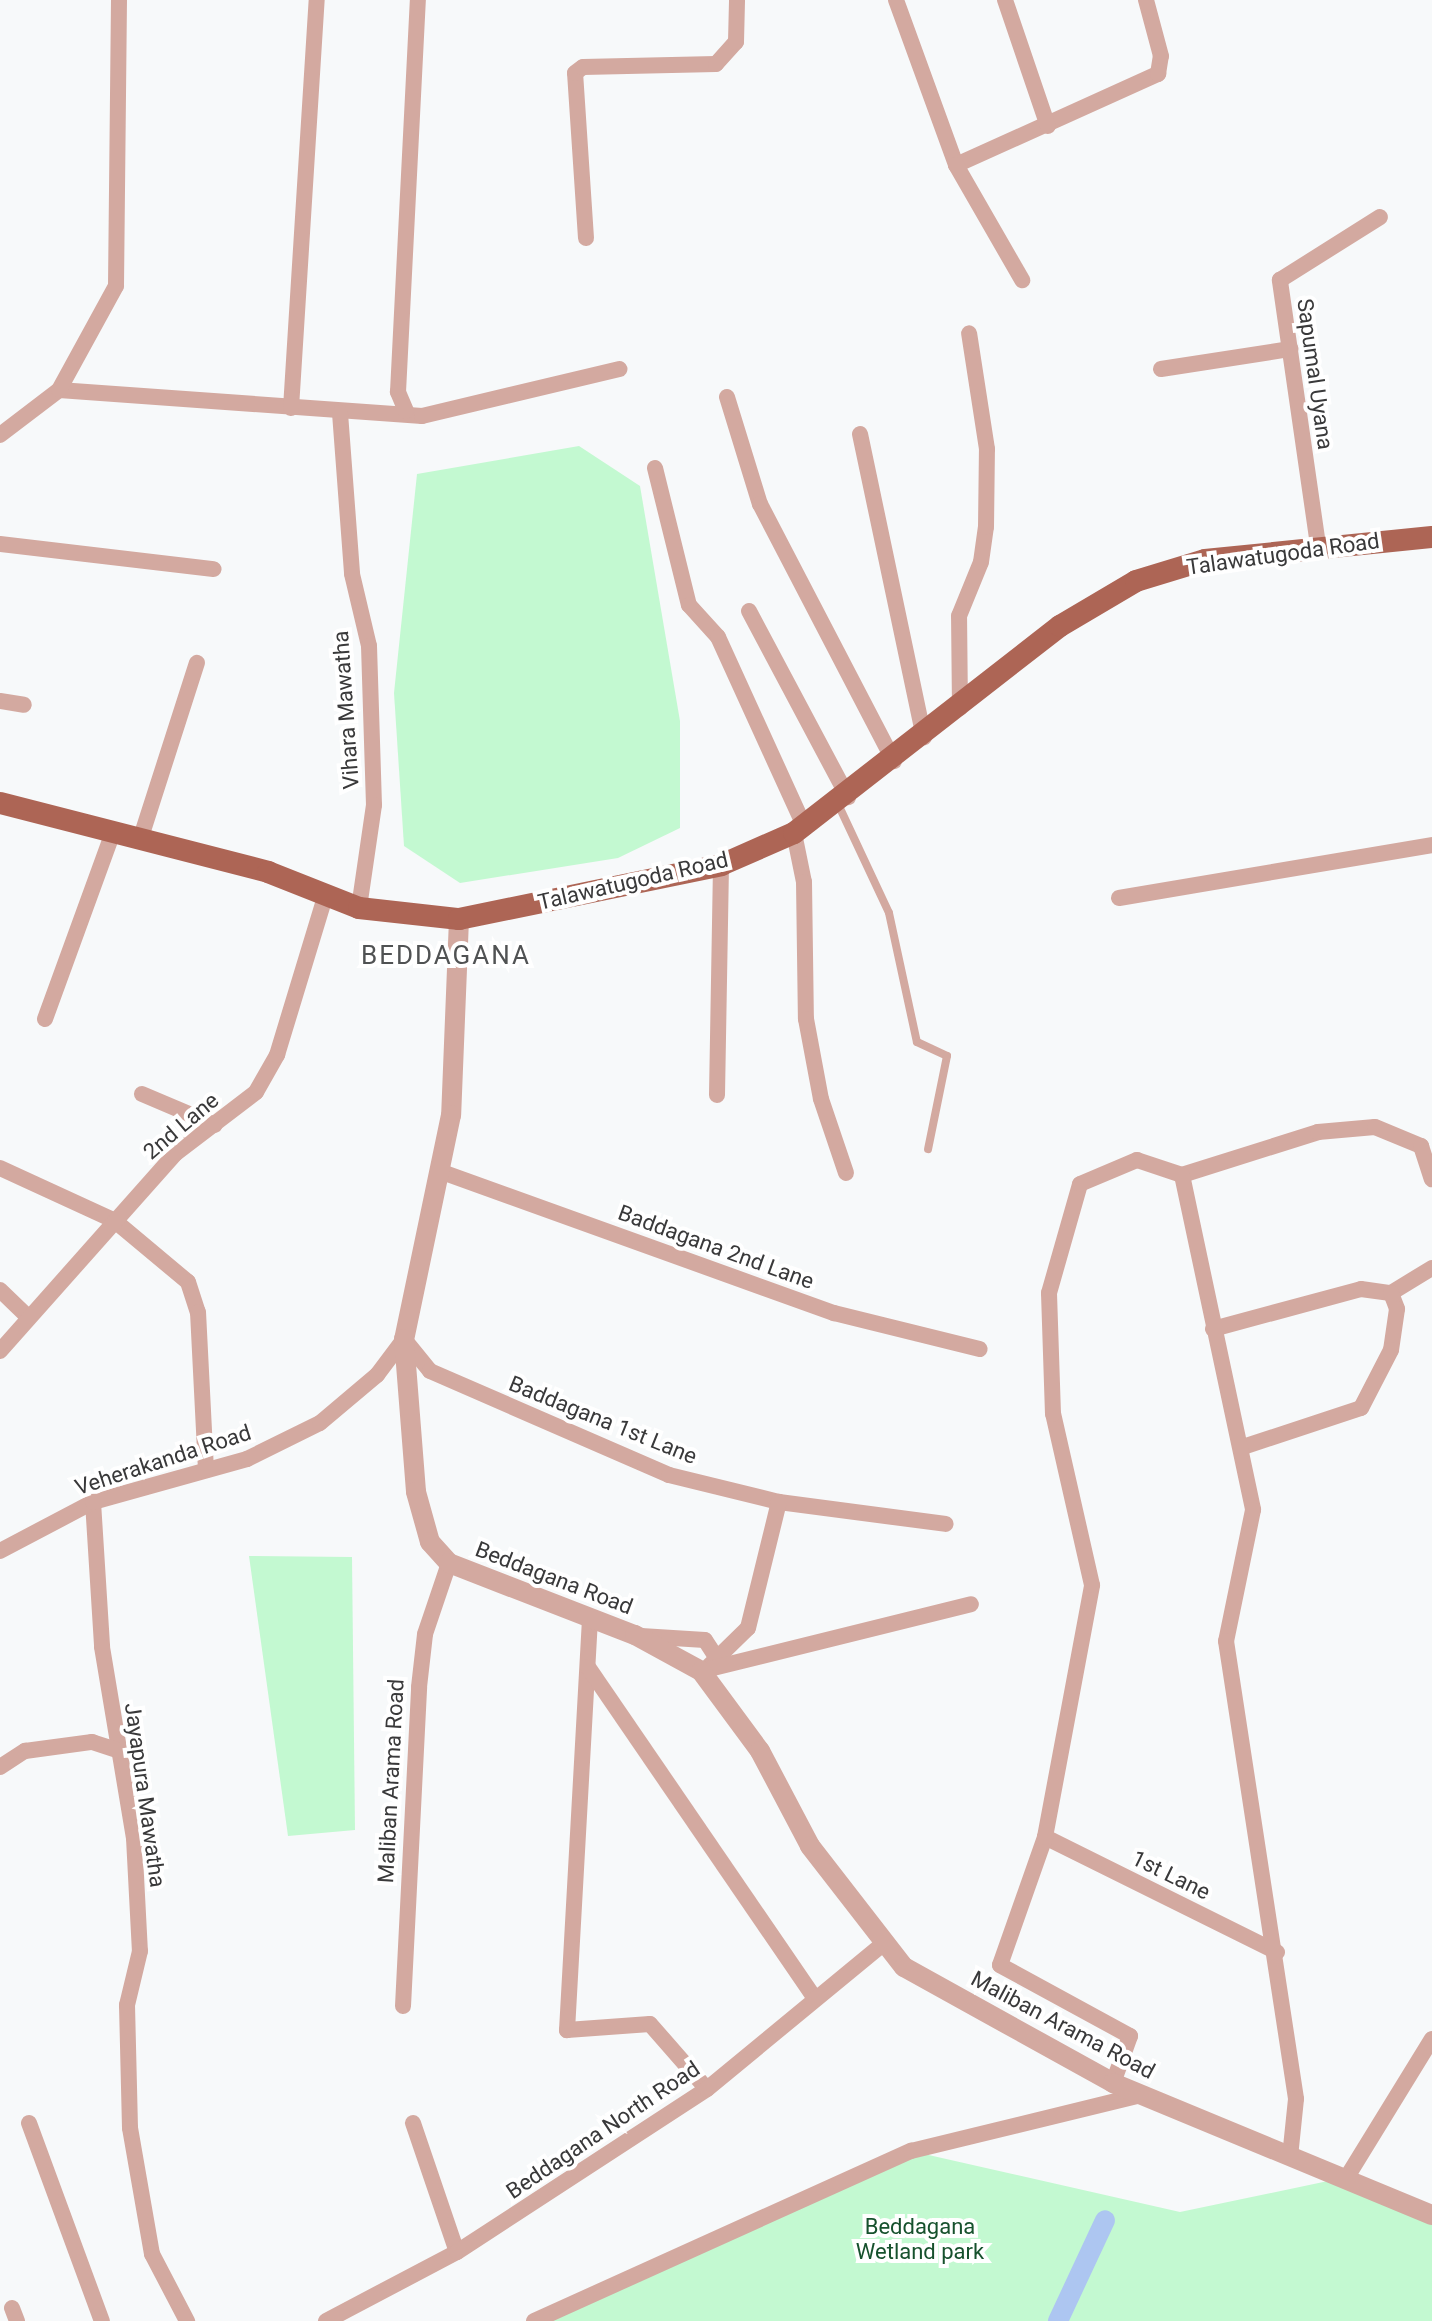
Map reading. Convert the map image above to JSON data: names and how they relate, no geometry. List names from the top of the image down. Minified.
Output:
{"streets":{"main road":["Talawatugoda Road"],"street":["Sapumal Uyana","Vihara Mawatha","2nd Lane","Baddagana 2nd Lane","Baddagana 1st Lane","Veherakanda Road","Beddagana Road","Maliban Arama Road","Jayapura Mawatha","1st Lane","Beddagana North Road"]},"crossings":[["Sapumal Uyana","Talawatugoda Road"],["Talawatugoda Road","Vihara Mawatha"],["Talawatugoda Road","2nd Lane"],["Talawatugoda Road","Beddagana Road"],["Baddagana 2nd Lane","Beddagana Road"],["Baddagana 1st Lane","Veherakanda Road"],["Baddagana 1st Lane","Beddagana Road"],["Veherakanda Road","Beddagana Road"],["Veherakanda Road","Jayapura Mawatha"],["Beddagana Road","Maliban Arama Road"],["Maliban Arama Road","Beddagana North Road"]],"districts":["BEDDAGANA"],"parks":["Beddagana Wetland park"]}
